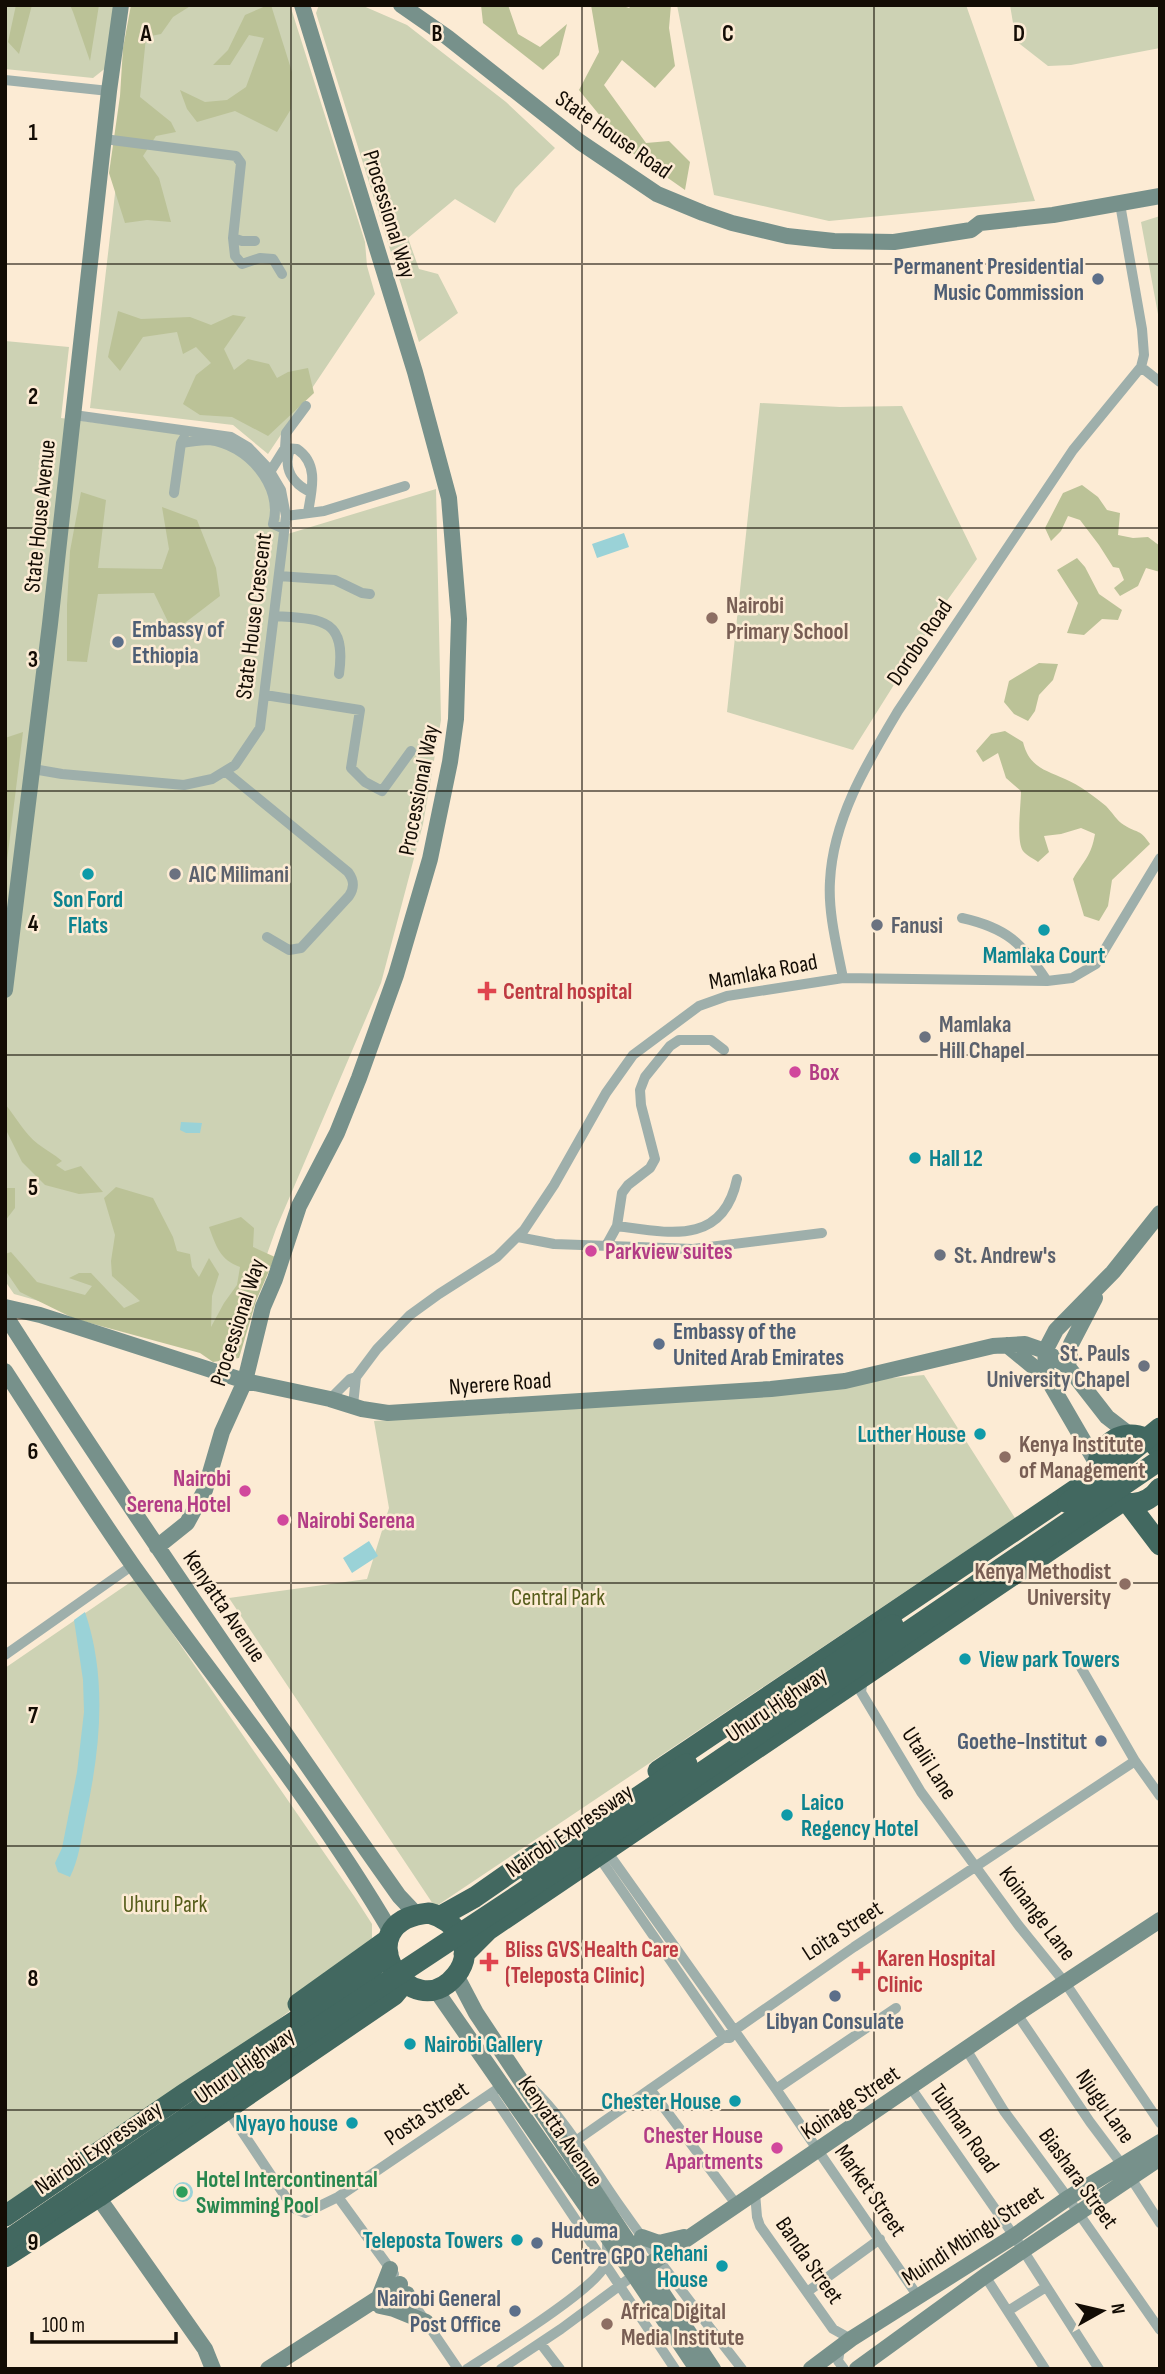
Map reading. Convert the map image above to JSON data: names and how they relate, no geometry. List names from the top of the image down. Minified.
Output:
{"streets":{"highway":["Uhuru Highway","Nairobi Expressway"],"street":["State House Road","Processional Way","State House Avenue","State House Crescent","Dorobo Road","Mamlaka Road","Nyerere Road","Kenyatta Avenue","Utalii Lane","Koinange Lane","Loita Street","Koinage Street","Njugu Lane","Posta Street","Tubman Road","Biashara Street","Market Street","Muindi Mbingu Street","Banda Street"]},"crossings":[["Processional Way","Nyerere Road"],["Processional Way","Kenyatta Avenue"],["State House Avenue","State House Crescent"],["Dorobo Road","Mamlaka Road"],["Mamlaka Road","Nyerere Road"],["Nyerere Road","Uhuru Highway"],["Kenyatta Avenue","Uhuru Highway"],["Kenyatta Avenue","Loita Street"],["Kenyatta Avenue","Koinage Street"],["Kenyatta Avenue","Posta Street"],["Uhuru Highway","Utalii Lane"],["Uhuru Highway","Posta Street"],["Uhuru Highway","Market Street"],["Utalii Lane","Koinange Lane"],["Utalii Lane","Loita Street"],["Koinange Lane","Loita Street"],["Koinange Lane","Koinage Street"],["Loita Street","Market Street"],["Koinage Street","Njugu Lane"],["Koinage Street","Tubman Road"],["Koinage Street","Biashara Street"],["Koinage Street","Market Street"],["Koinage Street","Banda Street"],["Njugu Lane","Muindi Mbingu Street"],["Tubman Road","Muindi Mbingu Street"],["Biashara Street","Muindi Mbingu Street"],["Market Street","Muindi Mbingu Street"],["Muindi Mbingu Street","Banda Street"]],"parks":["Central Park","Uhuru Park"],"places":{"other":["Permanent Presidential Music Commission","Nairobi Primary School","Embassy of Ethiopia","Son Ford Flats","AIC Milimani","Fanusi","Mamlaka Court","Mamlaka Hill Chapel","Box","Hall 12","Parkview suites","St. Andrew's","Embassy of the United Arab Emirates","St. Pauls University Chapel","Luther House","Kenya Institute of Management","Nairobi Serena Hotel","Nairobi Serena","Kenya Methodist University","View park Towers","Goethe-Institut","Laico Regency Hotel","Libyan Consulate","Nairobi Gallery","Chester House","Nyayo house","Chester House Apartments","Hotel Intercontinental Swimming Pool","Teleposta Towers","Huduma Centre GPO","Rehani House","Nairobi General Post Office","Africa Digital Media Institute"],"health":["Central hospital","Bliss GVS Health Care (Teleposta Clinic)","Karen Hospital Clinic"]},"scale_bar":"100 m","north":"right","grid":{"columns":["A","B","C","D"],"rows":["1","2","3","4","5","6","7","8","9"]}}
